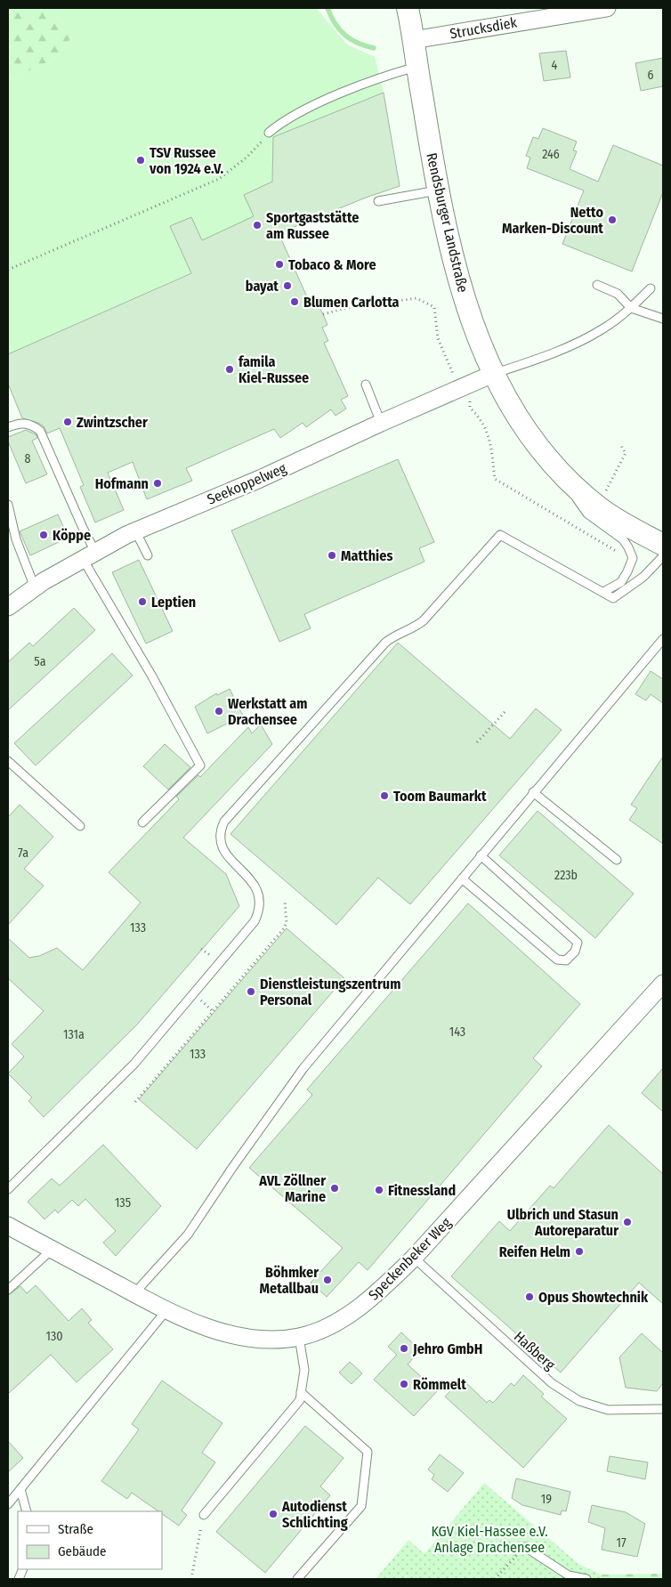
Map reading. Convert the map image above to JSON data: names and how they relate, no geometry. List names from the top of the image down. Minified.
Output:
{"streets":{"street":["Strucksdiek","Rendsburger Landstraße","Seekoppelweg","Speckenbeker Weg"],"lane":["Haßberg"]},"crossings":[["Strucksdiek","Rendsburger Landstraße"],["Rendsburger Landstraße","Seekoppelweg"],["Speckenbeker Weg","Haßberg"]],"parks":["KGV Kiel-Hassee e.V. Anlage Drachensee"],"places":["TSV Russee von 1924 e.V.","Netto Marken-Discount","Sportgaststätte am Russee","Tobaco & More","bayat","Blumen Carlotta","famila Kiel-Russee","Zwintzscher","Hofmann","Köppe","Matthies","Leptien","Werkstatt am Drachensee","Toom Baumarkt","Dienstleistungszentrum Personal","AVL Zöllner Marine","Fitnessland","Ulbrich und Stasun Autoreparatur","Reifen Helm","Böhmker Metallbau","Opus Showtechnik","Jehro GmbH","Römmelt","Autodienst Schlichting"],"house_numbers":["4","6","246","8","5a","7a","223b","133","143","131a","133","135","130","19","17"],"legend":["Straße","Gebäude"]}
